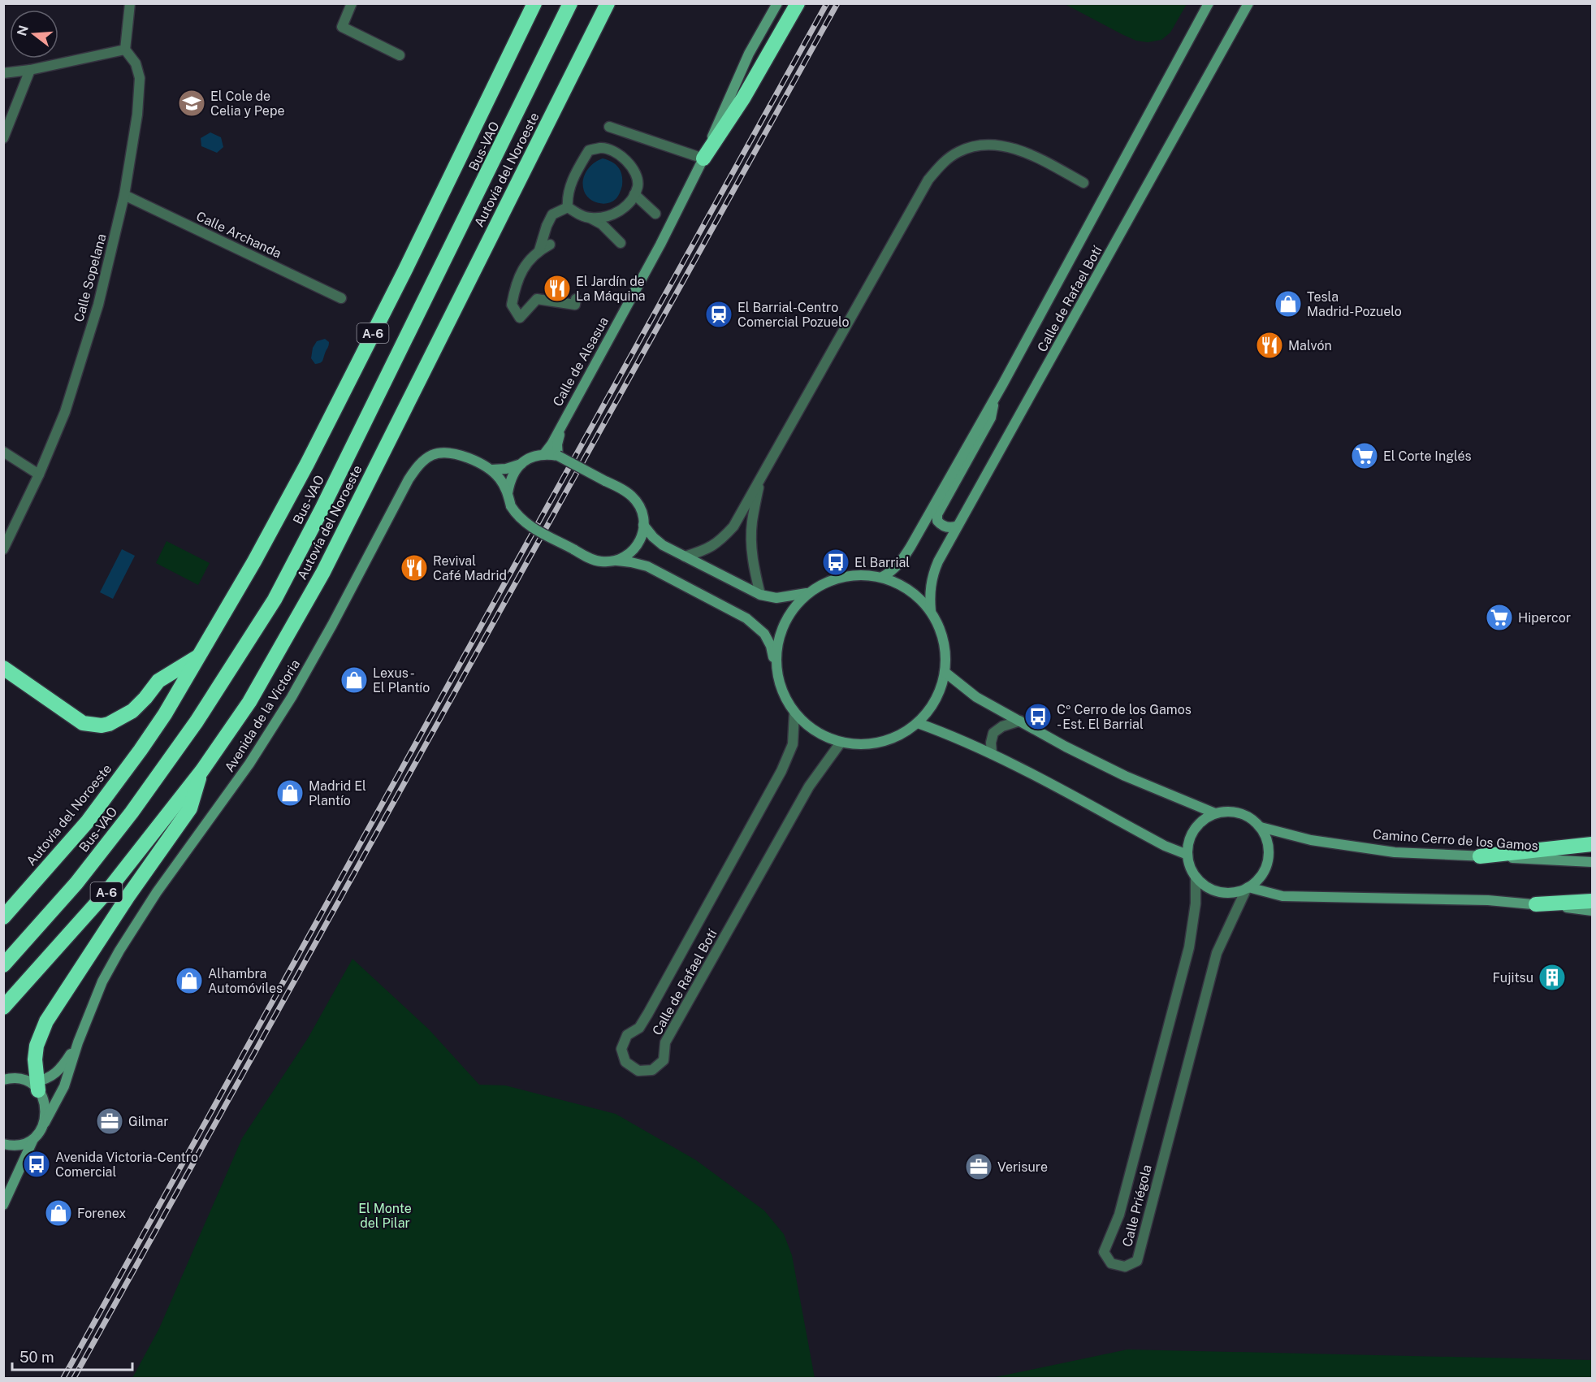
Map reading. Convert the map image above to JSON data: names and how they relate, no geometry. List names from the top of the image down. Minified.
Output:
{"streets":{"highway":["Bus-VAO","Autovía del Noroeste","A-6"],"street":["Calle Archanda","Calle Sopelana","Calle de Rafael Botí","Calle de Alsasua","Avenida de la Victoria","Camino Cerro de los Gamos","Calle Priégola"]},"crossings":[["Calle Archanda","Calle Sopelana"],["Camino Cerro de los Gamos","Calle Priégola"]],"parks":["El Monte del Pilar"],"places":{"school or university":["El Cole de Celia y Pepe"],"restaurant":["El Jardín de La Máquina","Malvón","Revival Café Madrid"],"shop":["Tesla Madrid-Pozuelo","Lexus - El Plantío","Madrid El Plantío","Alhambra Automóviles","Forenex"],"station":["El Barrial-Centro Comercial Pozuelo"],"supermarket":["El Corte Inglés","Hipercor"],"bus stop":["El Barrial","Cº Cerro de los Gamos - Est. El Barrial","Avenida Victoria-Centro Comercial"],"building":["Fujitsu"],"office":["Gilmar","Verisure"]},"scale_bar":"50 m","north":"left"}
